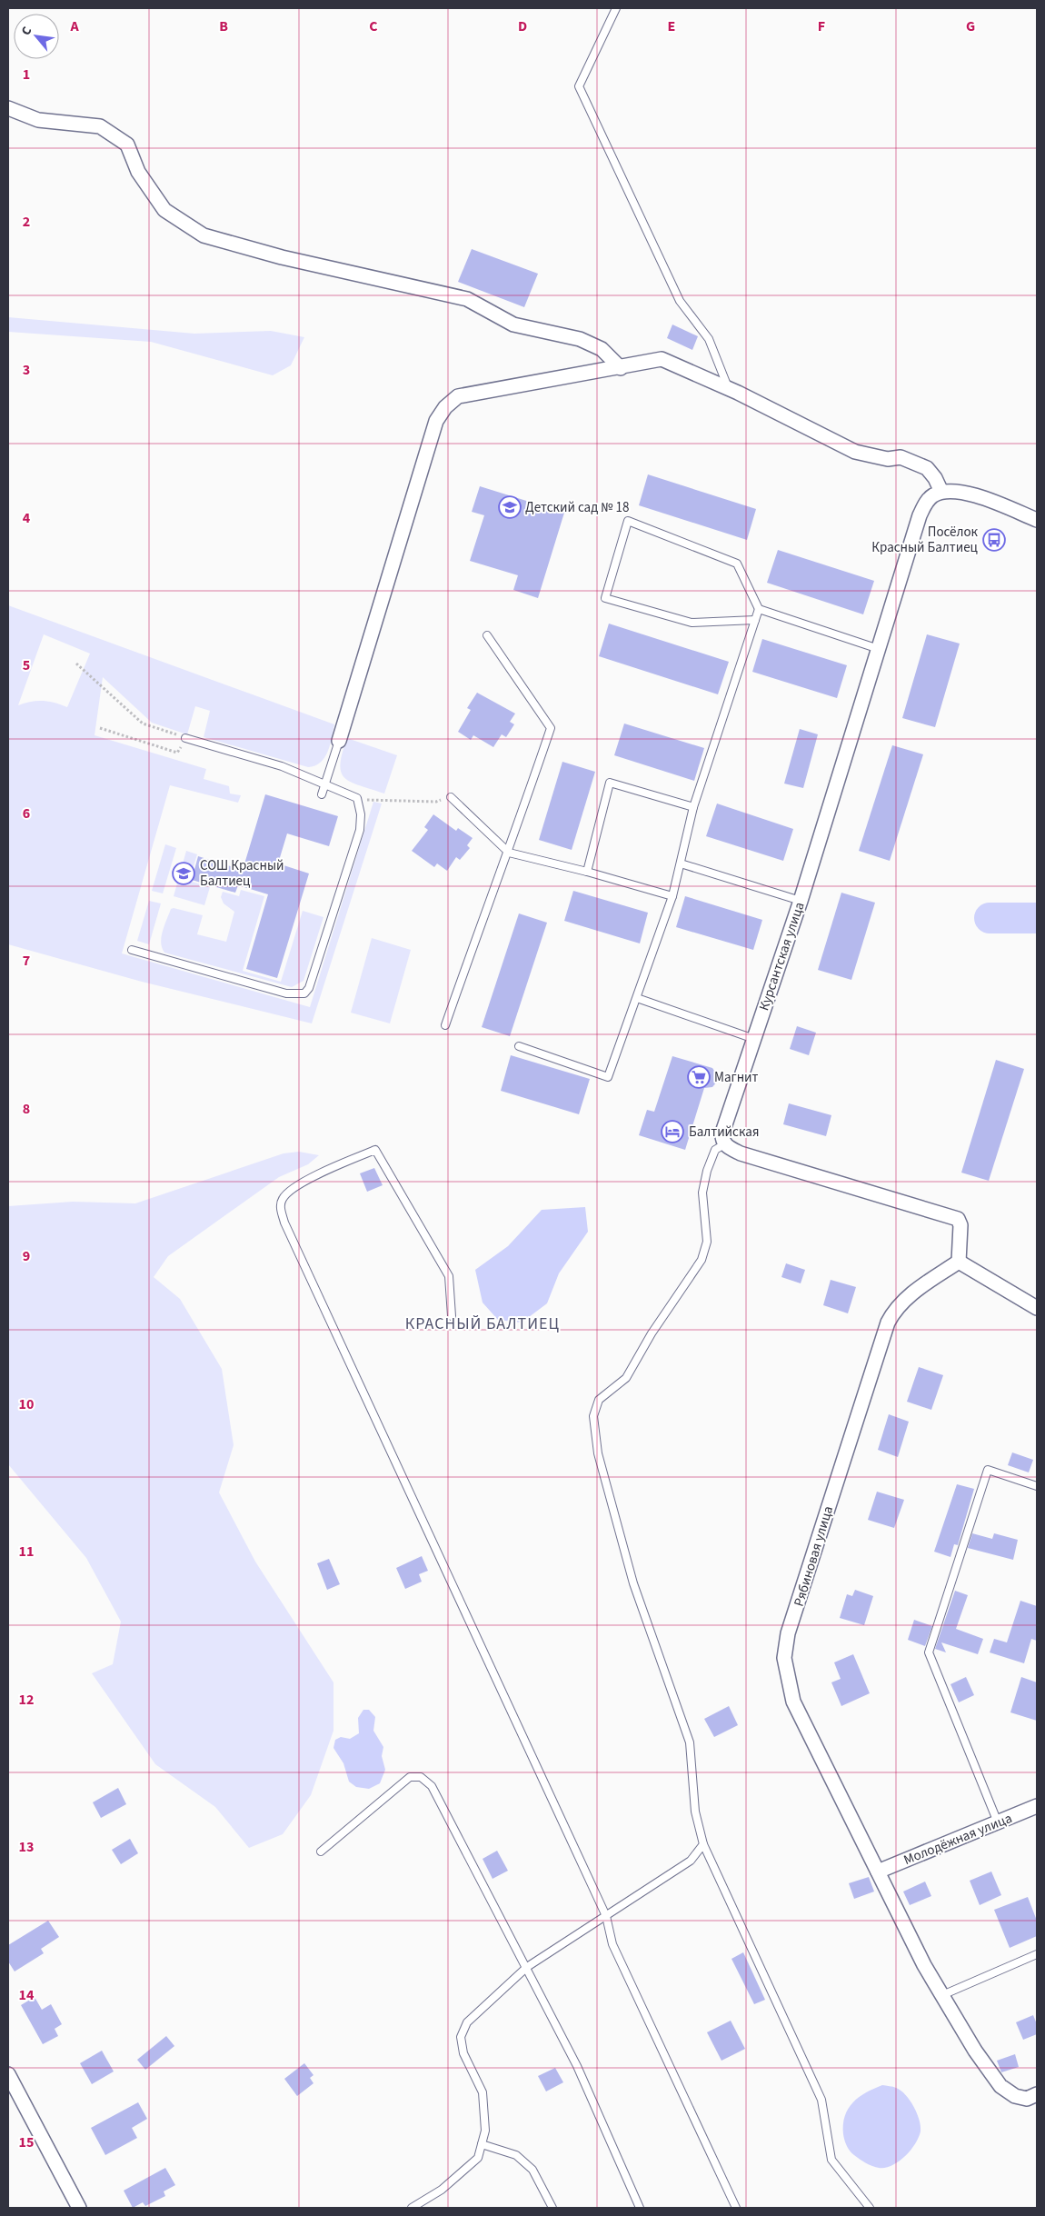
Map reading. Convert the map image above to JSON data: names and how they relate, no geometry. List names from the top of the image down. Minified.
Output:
{"streets":{"street":["Курсантская улица","Рябиновая улица","Молодёжная улица"]},"crossings":[["Рябиновая улица","Молодёжная улица"]],"districts":["КРАСНЫЙ БАЛТИЕЦ"],"places":{"school or university":["Детский сад № 18","СОШ Красный Балтиец"],"bus stop":["Посёлок Красный Балтиец"],"supermarket":["Магнит"],"hotel":["Балтийская"]},"north":"top left","grid":{"columns":["A","B","C","D","E","F","G"],"rows":["1","2","3","4","5","6","7","8","9","10","11","12","13","14","15"]}}
